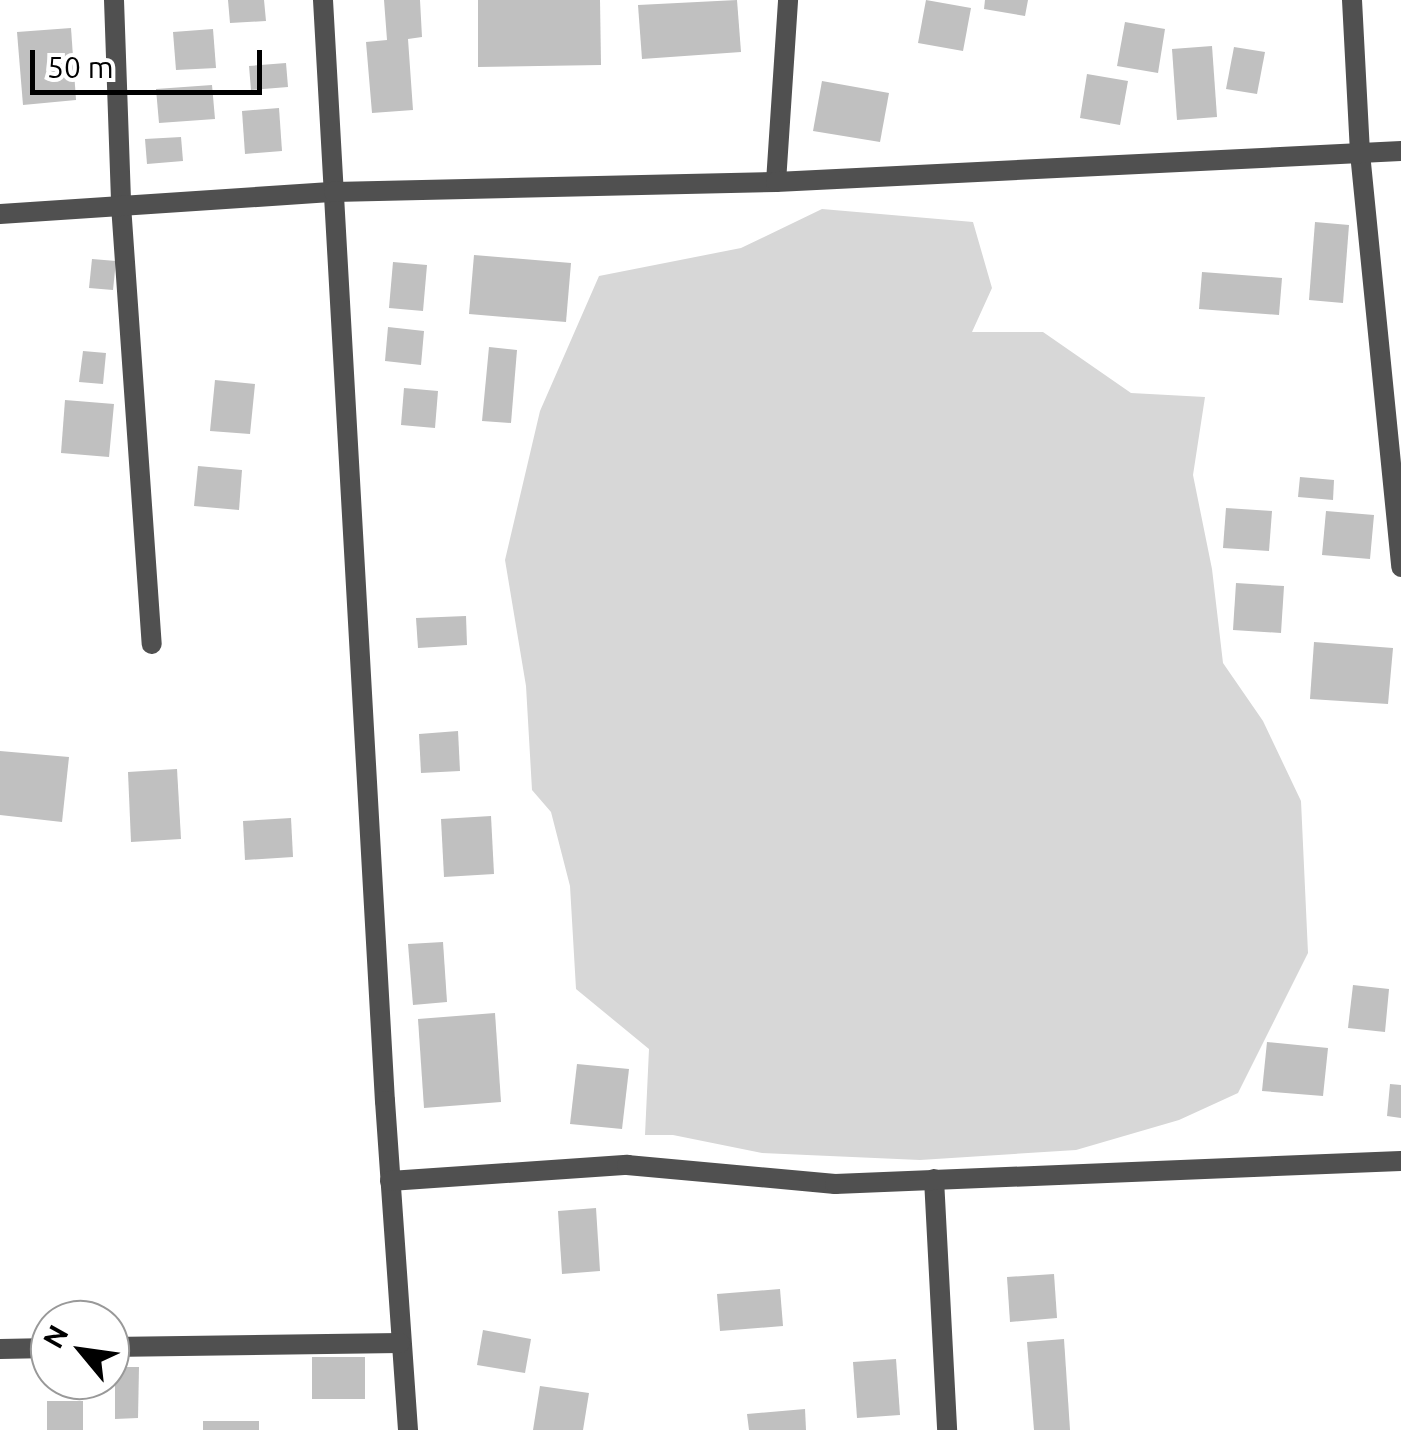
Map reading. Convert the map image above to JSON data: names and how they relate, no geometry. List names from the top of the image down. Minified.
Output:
{"scale_bar":"50 m","north":"top left"}
